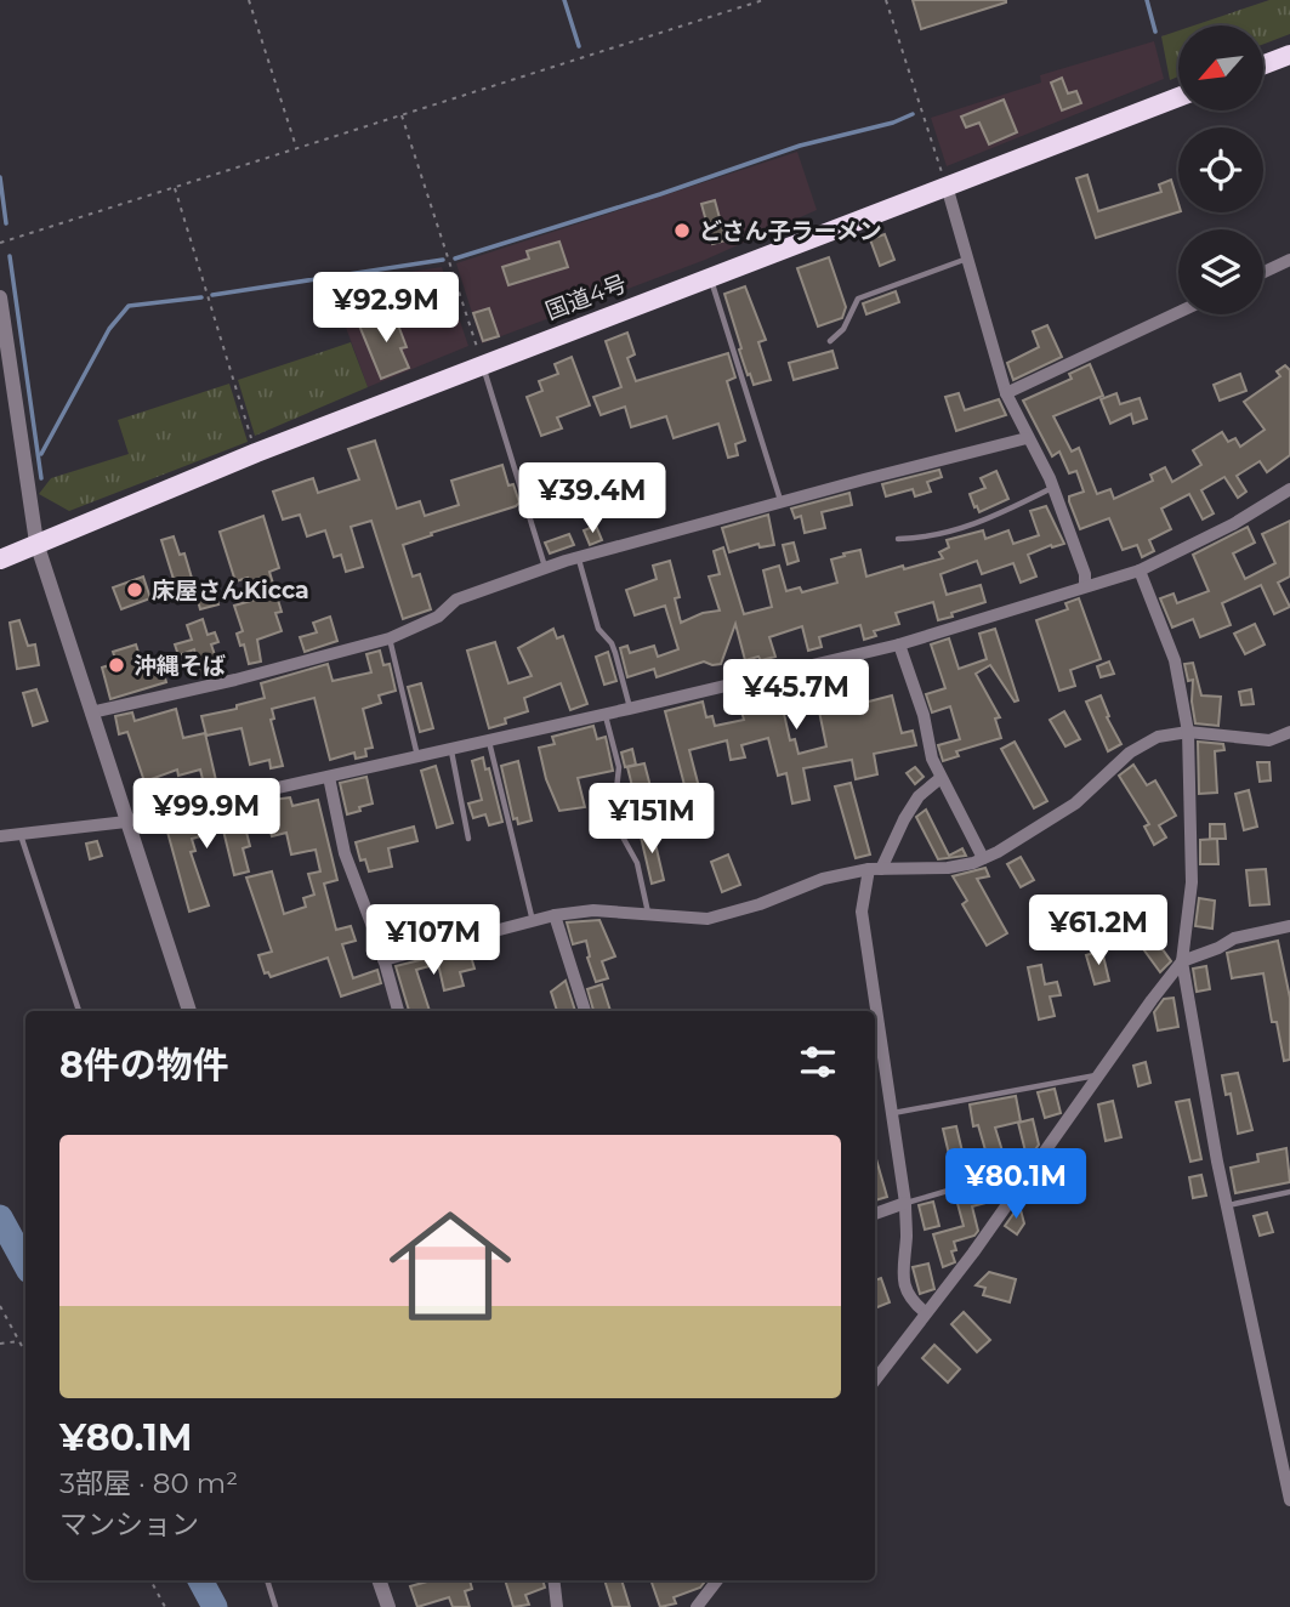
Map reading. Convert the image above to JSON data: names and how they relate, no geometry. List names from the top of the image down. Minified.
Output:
{"streets":{"highway":["国道4号"]},"places":["どさん子ラーメン","床屋さんKicca","沖縄そば"],"north":"bottom left","page":{"price":["¥92.9M","¥39.4M","¥45.7M","¥99.9M","¥151M","¥61.2M","¥107M","¥80.1M"],"heading":"8件の物件","list":[{"name":"¥80.1M","note":"3部屋 · 80 m² · マンション"}]}}
